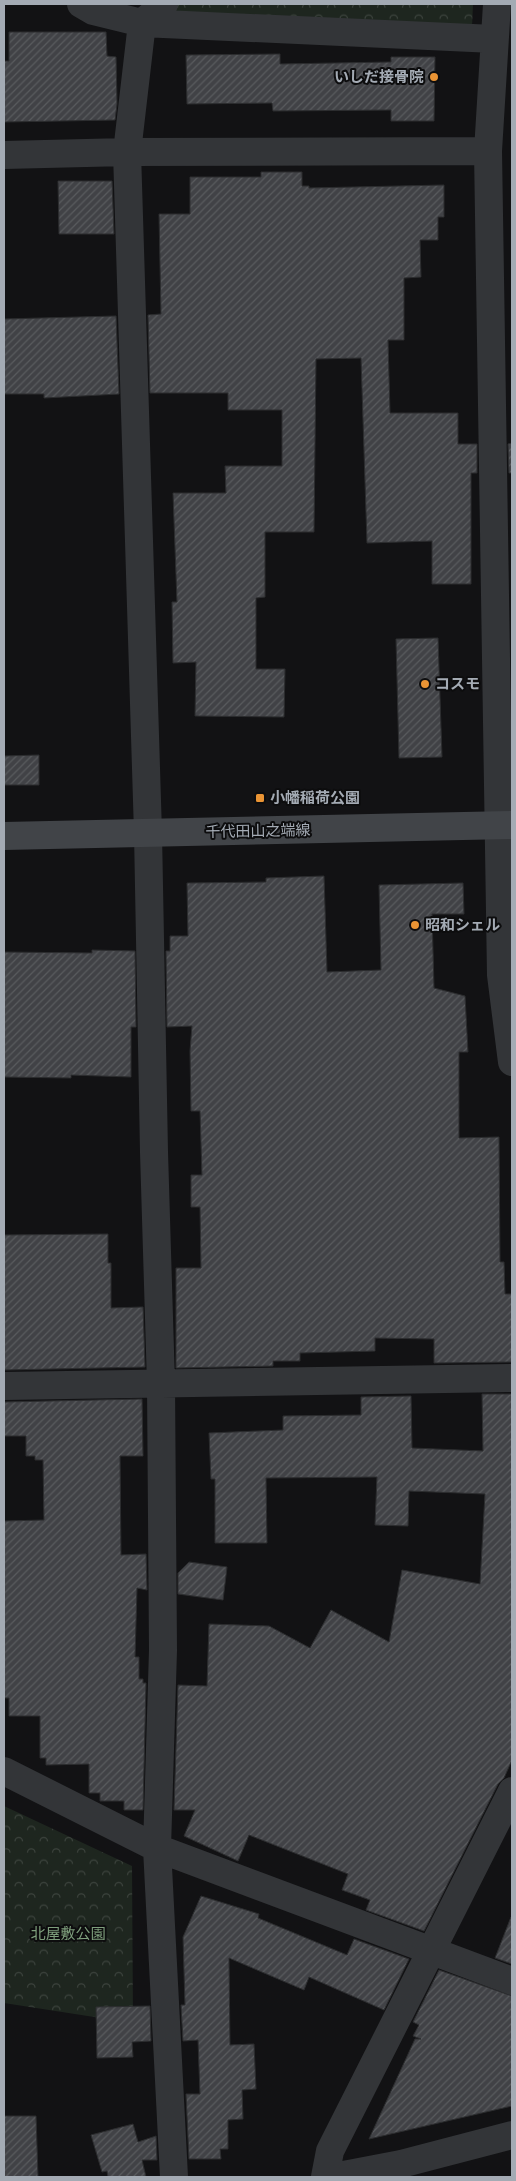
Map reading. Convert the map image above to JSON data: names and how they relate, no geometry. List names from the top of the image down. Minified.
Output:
{"streets":{"street":["千代田山之端線"]},"parks":["北屋敷公園"],"places":{"other":["いしだ接骨院","コスモ","昭和シェル"],"transit":["小幡稲荷公園"]}}
